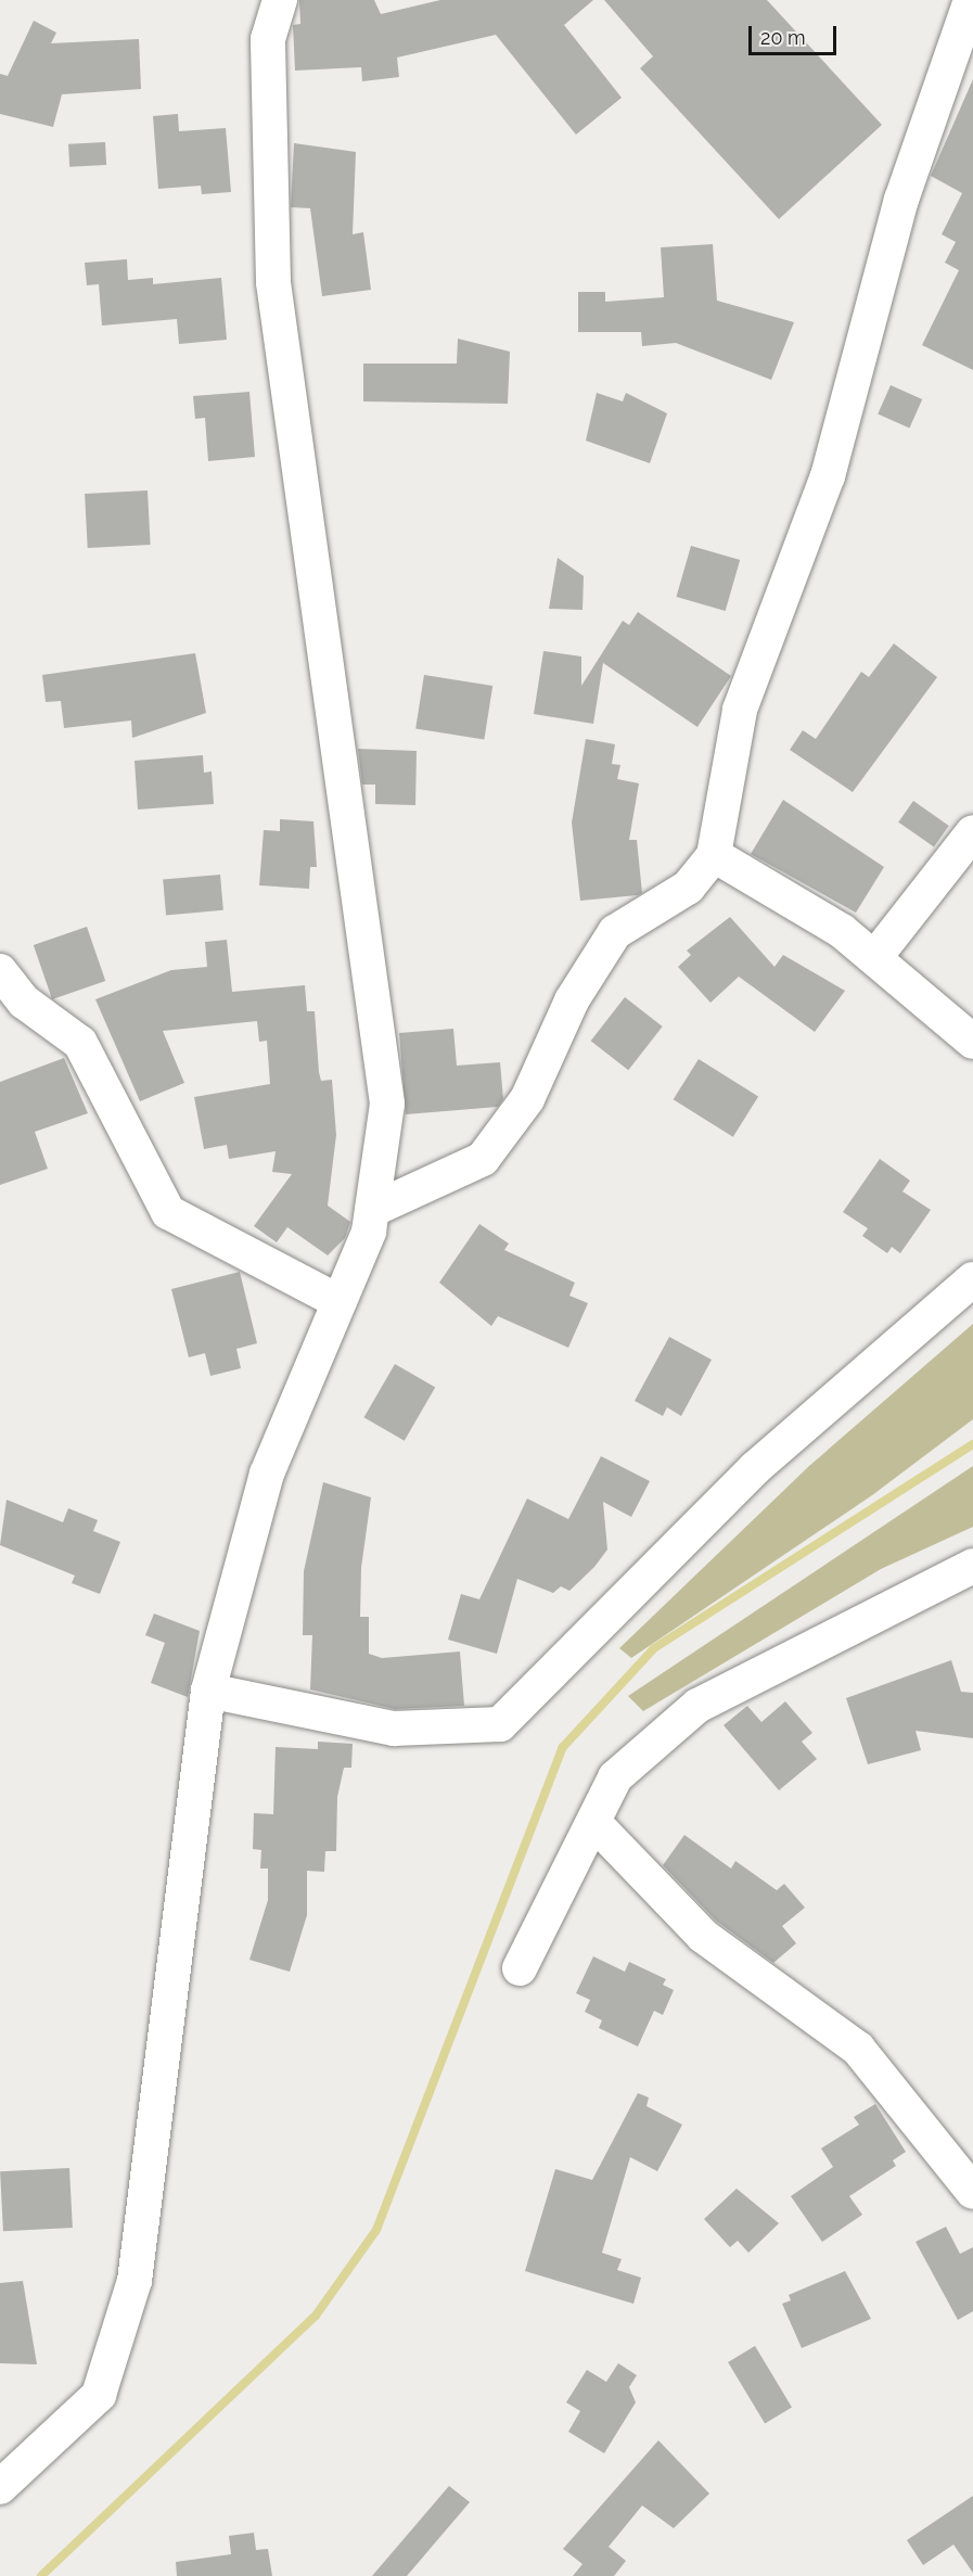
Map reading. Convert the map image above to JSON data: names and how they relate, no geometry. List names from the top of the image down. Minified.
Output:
{"scale_bar":"20 m"}
